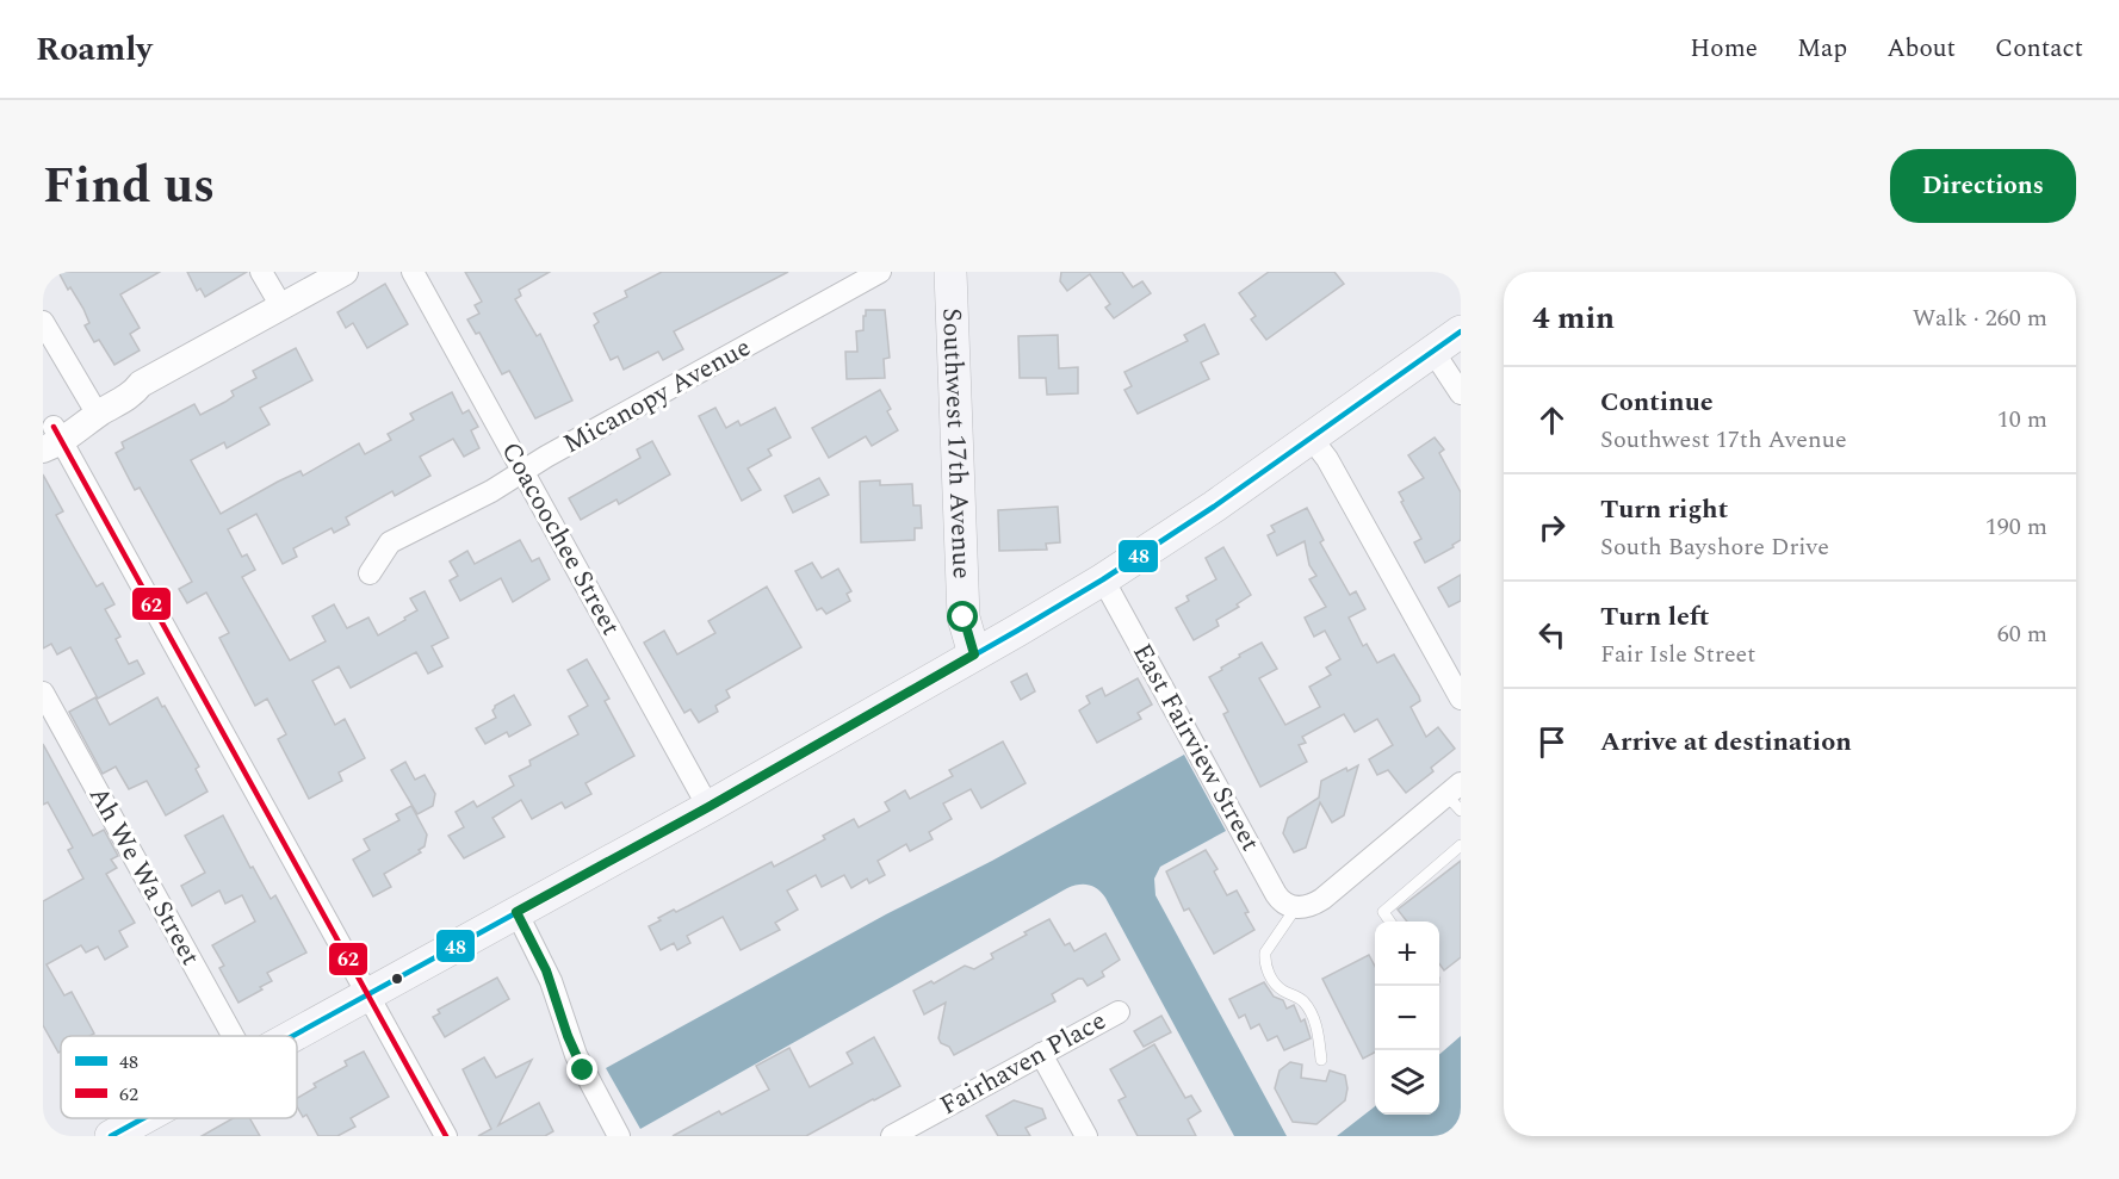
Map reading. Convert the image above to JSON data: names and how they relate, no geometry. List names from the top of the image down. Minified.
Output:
{"streets":{"main road":["Southwest 17th Avenue"],"street":["Micanopy Avenue","Coacoochee Street","East Fairview Street","Ah We Wa Street","Fairhaven Place"]},"crossings":[["Micanopy Avenue","Coacoochee Street"]],"lines":["transit line 48","transit line 62"],"legend":["48","62"],"page":{"header":"Roamly","nav":["Home","Map","About","Contact"],"title":"Find us","buttons":"Directions","heading":["4 min","Walk · 260 m"],"list":[["Continue","Southwest 17th Avenue","10 m"],["Turn right","South Bayshore Drive","190 m"],["Turn left","Fair Isle Street","60 m"],"Arrive at destination"],"map_buttons":["+","−"]}}
